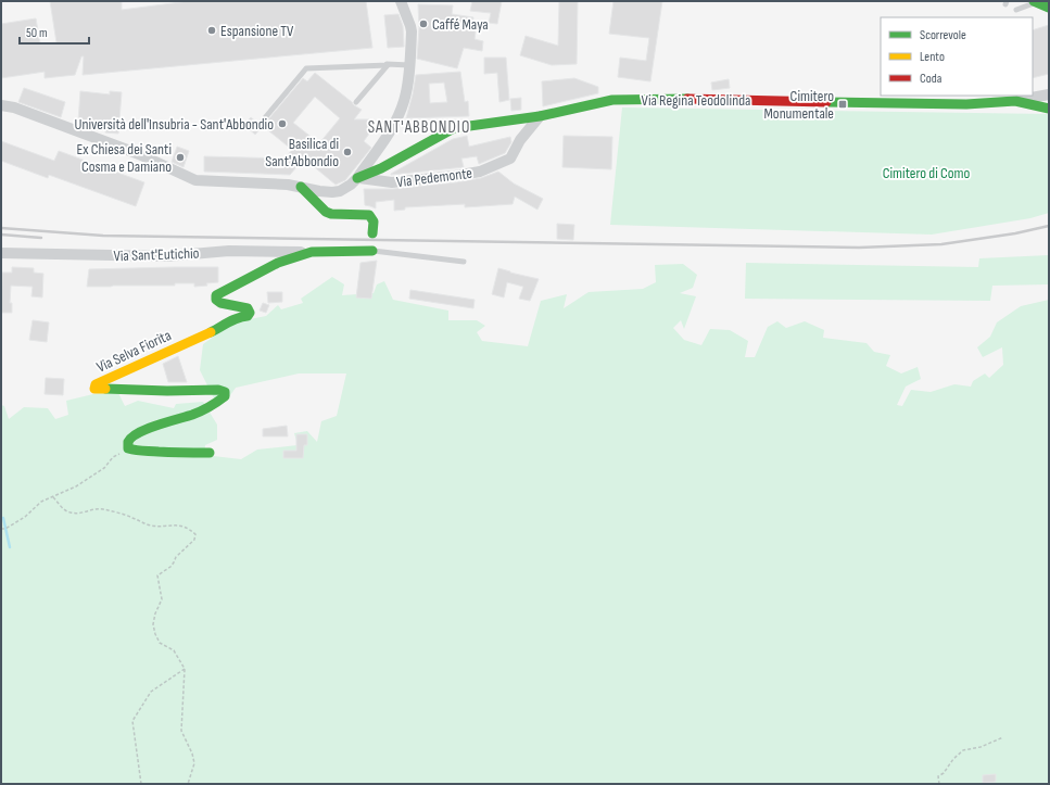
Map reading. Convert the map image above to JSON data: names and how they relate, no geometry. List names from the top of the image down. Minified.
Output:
{"streets":{"street":["Via Regina Teodolinda","Via Pedemonte","Via Sant'Eutichio","Via Selva Fiorita"]},"crossings":[["Via Regina Teodolinda","Via Pedemonte"],["Via Sant'Eutichio","Via Selva Fiorita"]],"districts":["SANT'ABBONDIO"],"parks":["Cimitero di Como"],"places":{"other":["Caffé Maya","Espansione TV","Università dell'Insubria - Sant'Abbondio","Basilica di Sant'Abbondio","Ex Chiesa dei Santi Cosma e Damiano"],"transit":["Cimitero Monumentale"]},"legend":["Scorrevole","Lento","Coda"],"scale_bar":"50 m"}
